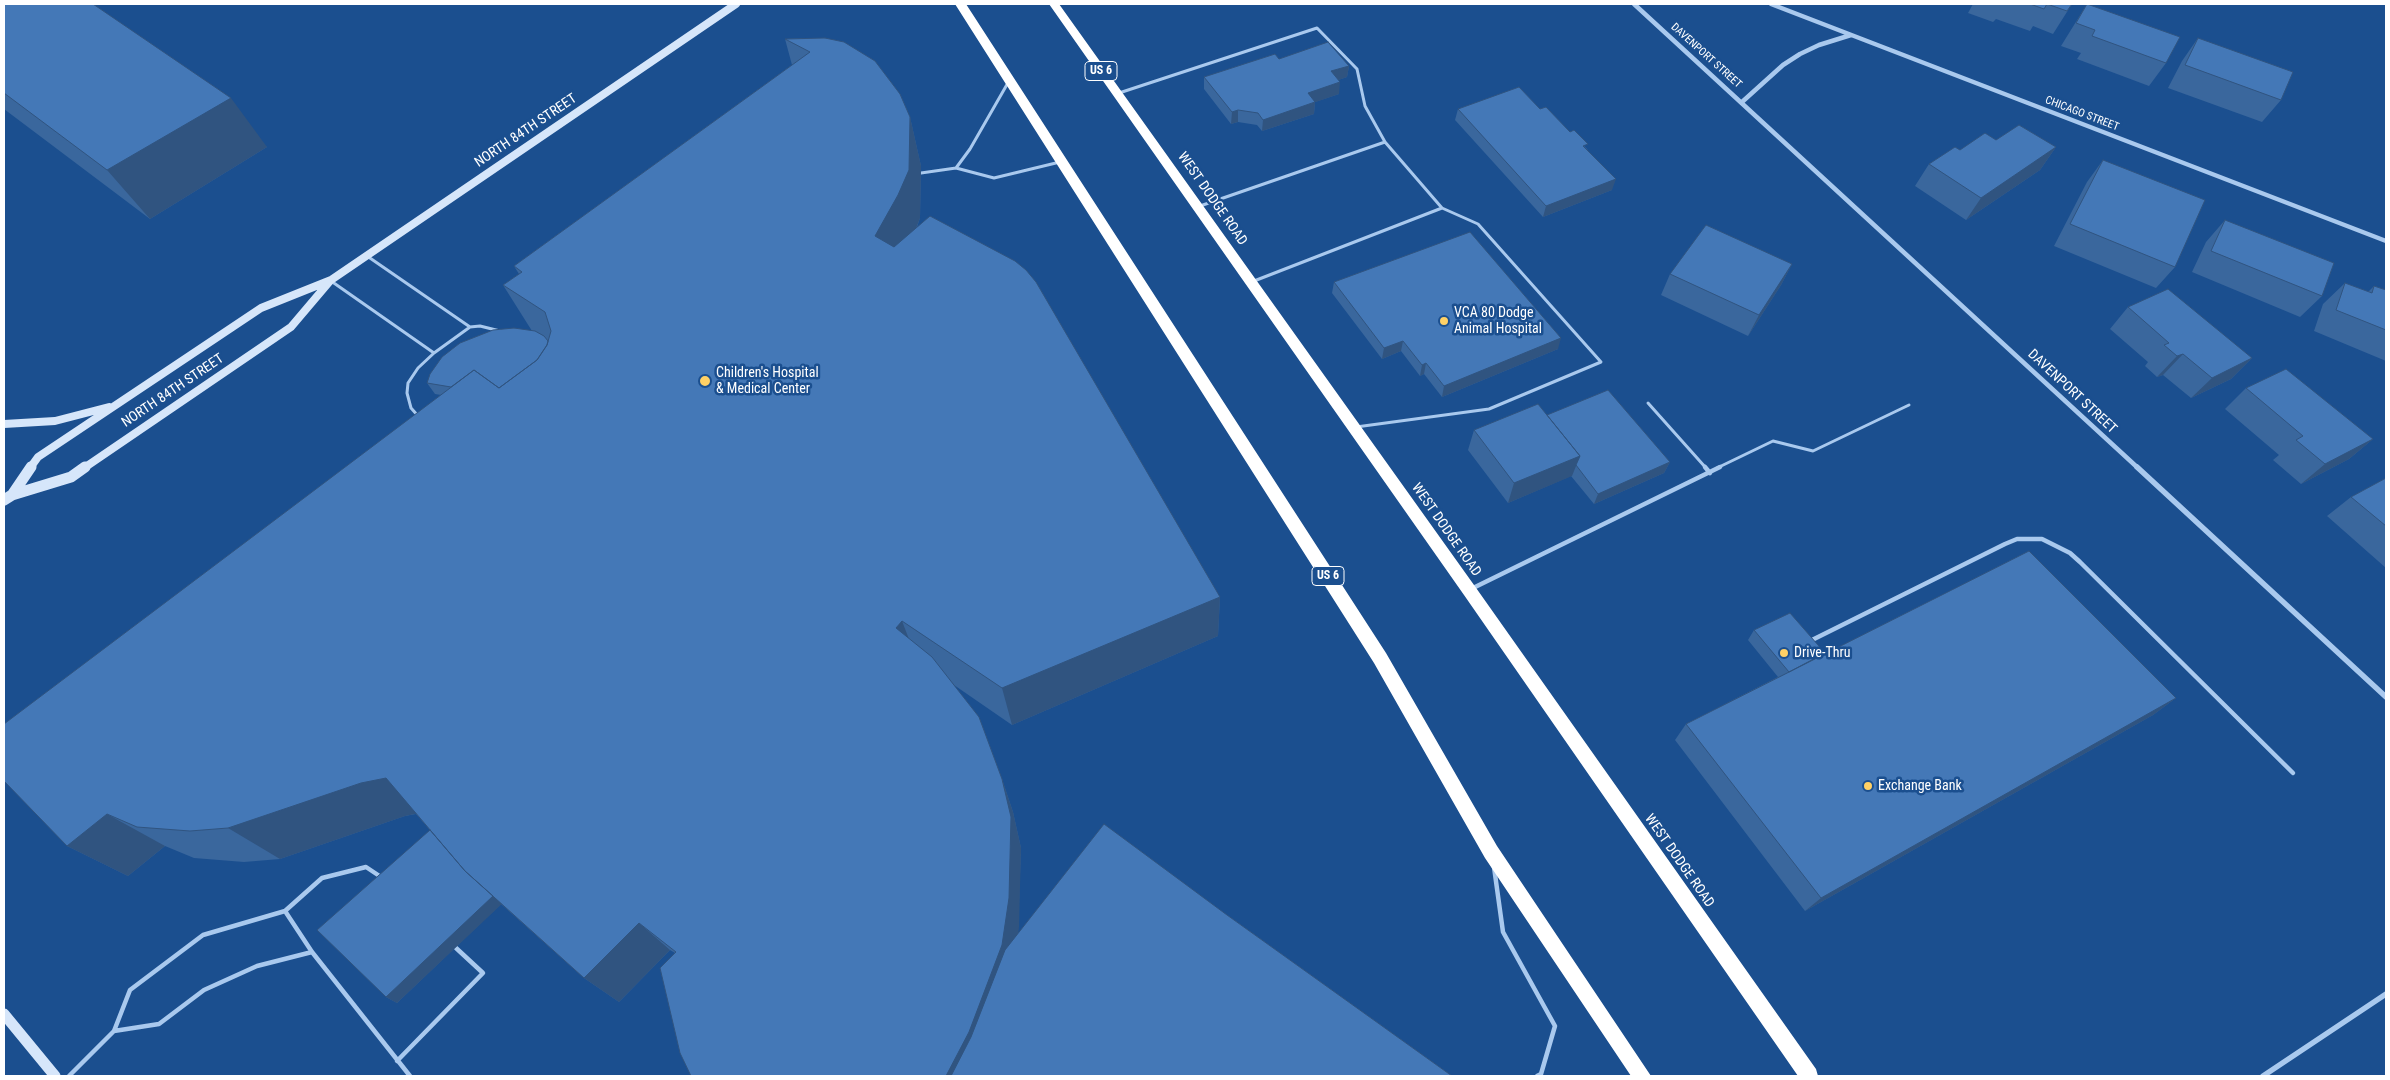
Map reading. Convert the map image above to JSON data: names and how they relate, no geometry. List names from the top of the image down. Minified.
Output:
{"streets":{"highway":["US 6","WEST DODGE ROAD"],"main road":["NORTH 84TH STREET"],"street":["DAVENPORT STREET","CHICAGO STREET"]},"crossings":[["DAVENPORT STREET","CHICAGO STREET"]],"places":["VCA 80 Dodge Animal Hospital","Children's Hospital & Medical Center","Drive-Thru","Exchange Bank"]}
